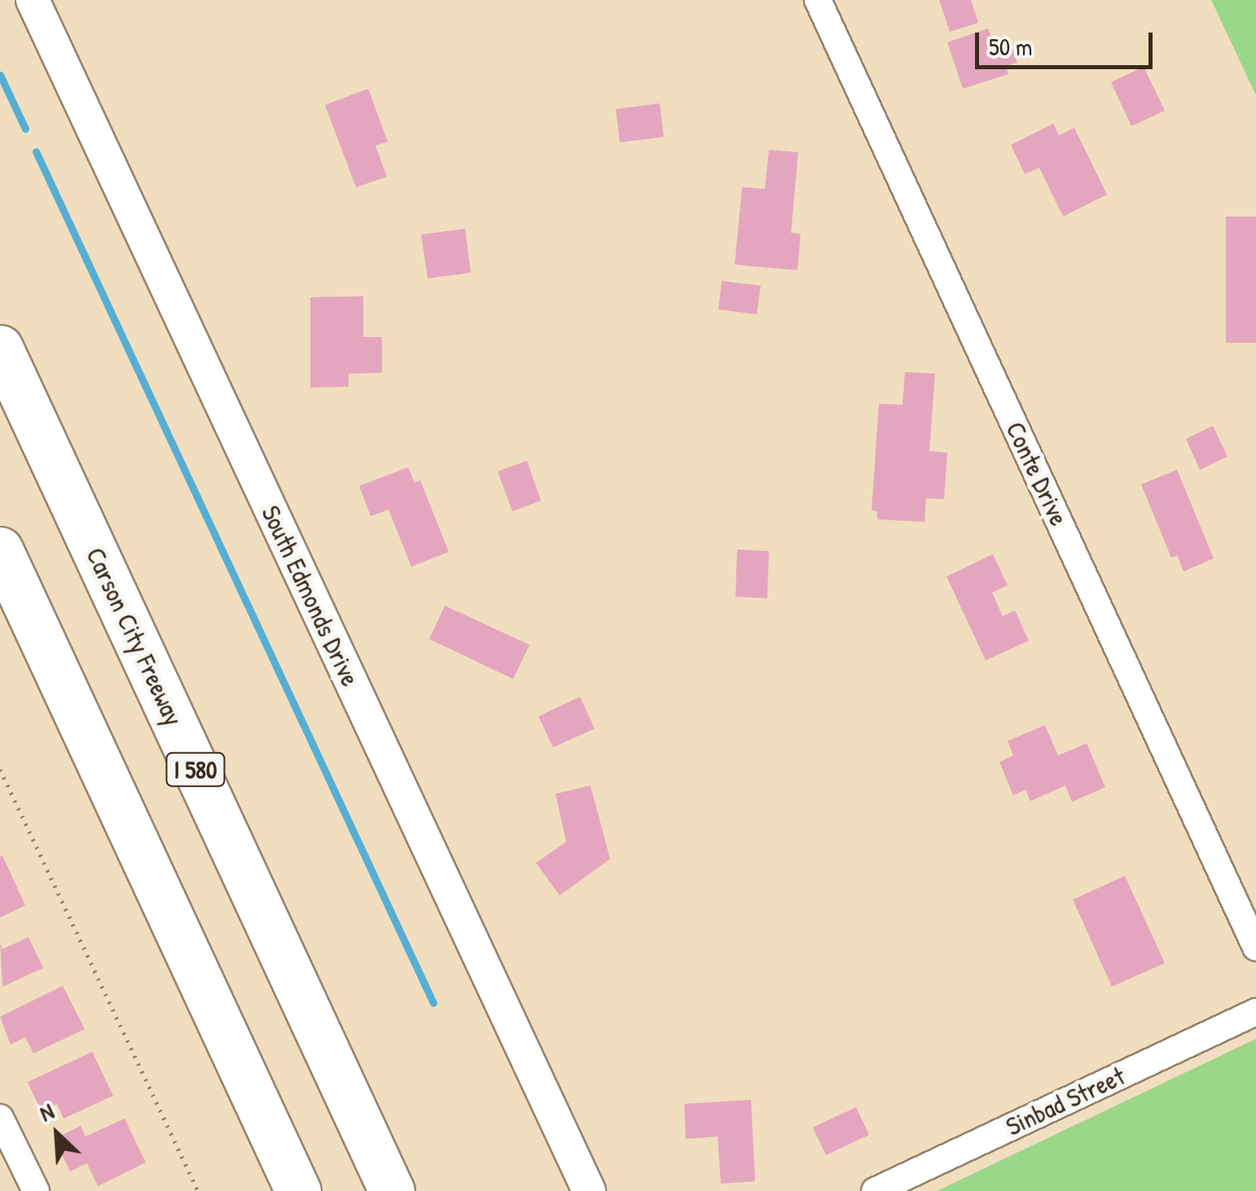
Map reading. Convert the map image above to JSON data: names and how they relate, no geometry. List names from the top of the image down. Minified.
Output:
{"streets":{"highway":["Carson City Freeway","I 580"],"street":["Conte Drive","South Edmonds Drive","Sinbad Street"]},"scale_bar":"50 m","north":"top left"}
